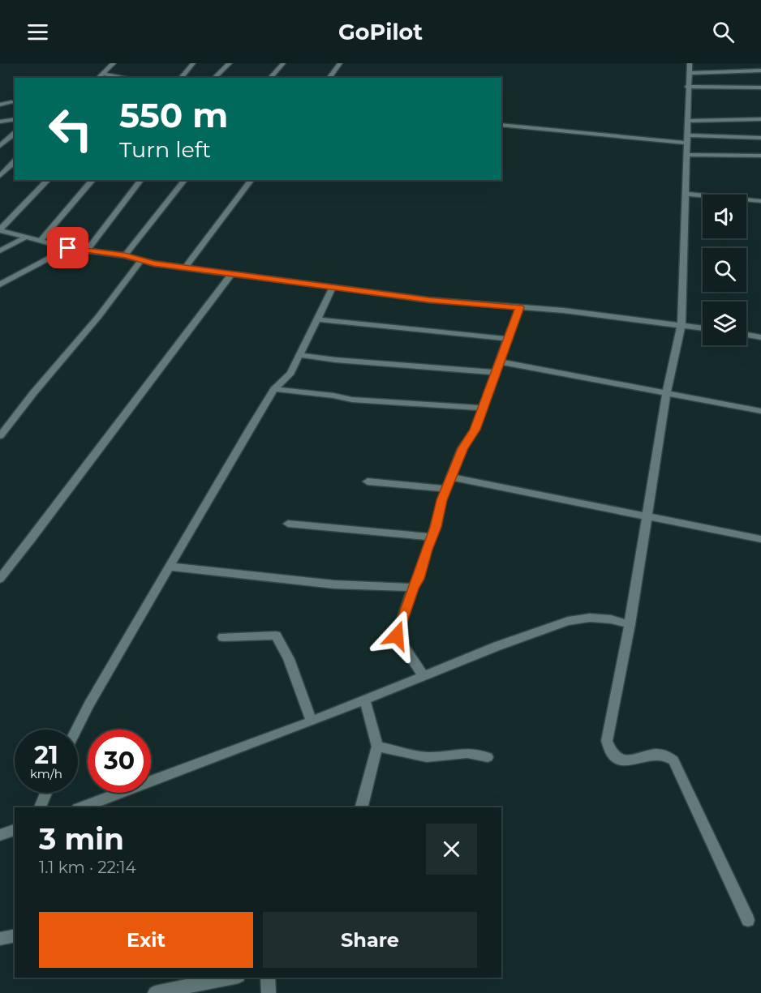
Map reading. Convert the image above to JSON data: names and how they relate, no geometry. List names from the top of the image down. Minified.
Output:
{"page":{"header":"GoPilot","turn":["550 m","Turn left"],"speed":"21 km/h","limit":"30","heading":["3 min","1.1 km · 22:14"],"buttons":["Exit","Share"]}}
